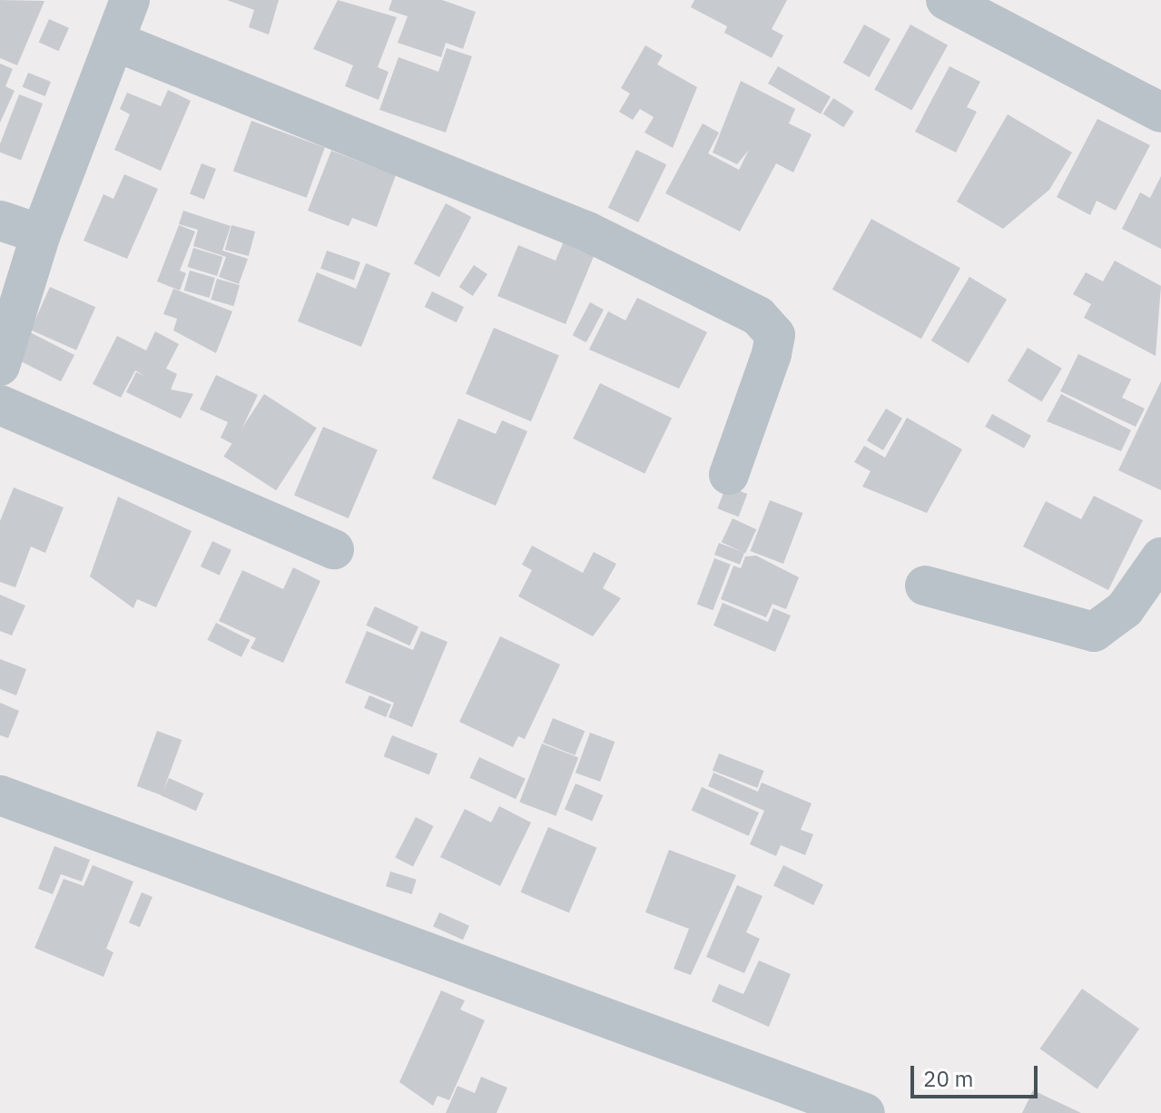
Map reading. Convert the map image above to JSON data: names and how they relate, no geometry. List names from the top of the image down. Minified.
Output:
{"scale_bar":"20 m"}
